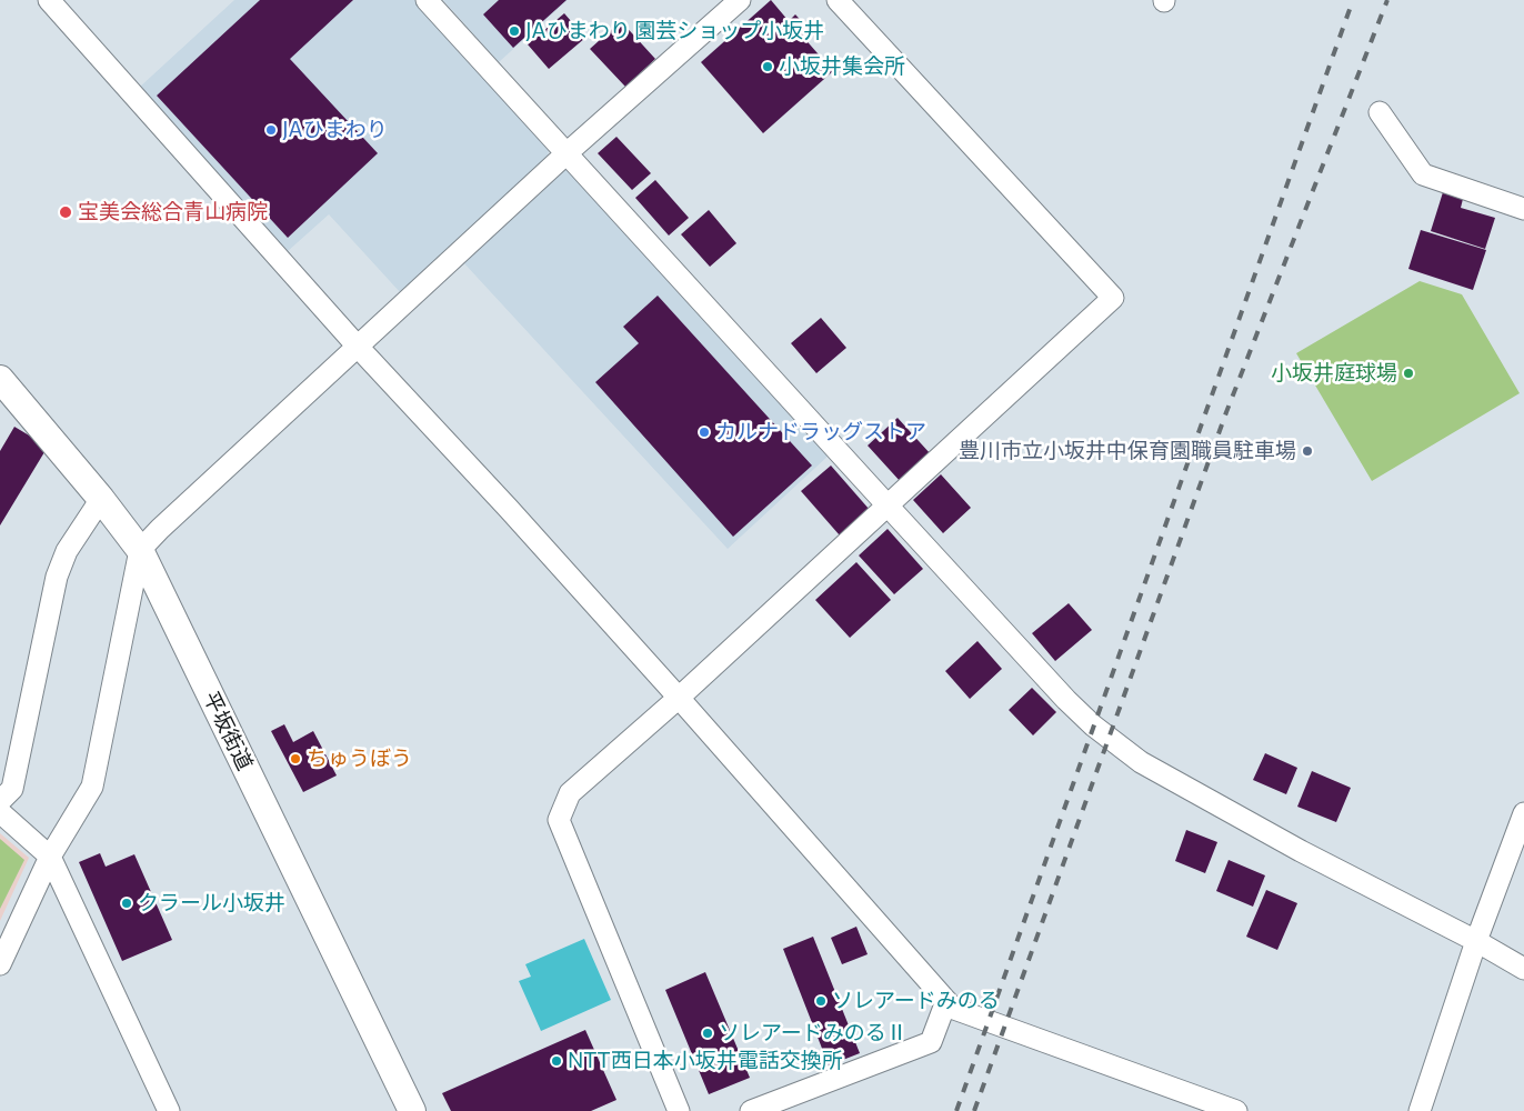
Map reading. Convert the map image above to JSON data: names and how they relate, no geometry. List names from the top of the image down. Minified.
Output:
{"streets":{"street":["平坂街道"]},"places":["JAひまわり 園芸ショップ小坂井","小坂井集会所","JAひまわり","宝美会総合青山病院","小坂井庭球場","カルナドラッグストア","豊川市立小坂井中保育園職員駐車場","ちゅうぼう","クラール小坂井","ソレアードみのる","ソレアードみのるⅡ","NTT西日本小坂井電話交換所"]}
